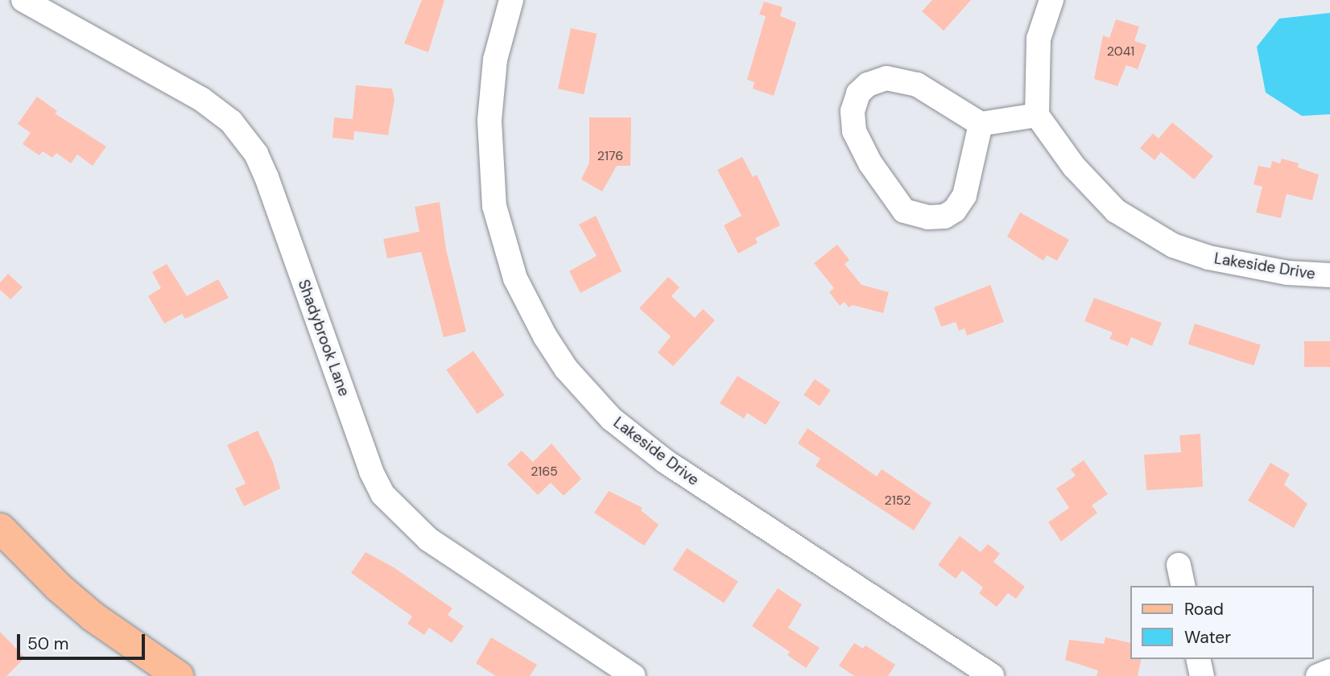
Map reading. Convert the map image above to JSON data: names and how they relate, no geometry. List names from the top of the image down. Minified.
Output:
{"streets":{"street":["Lakeside Drive","Shadybrook Lane"]},"house_numbers":["2041","2176","2165","2152"],"legend":["Road","Water"],"scale_bar":"50 m"}
